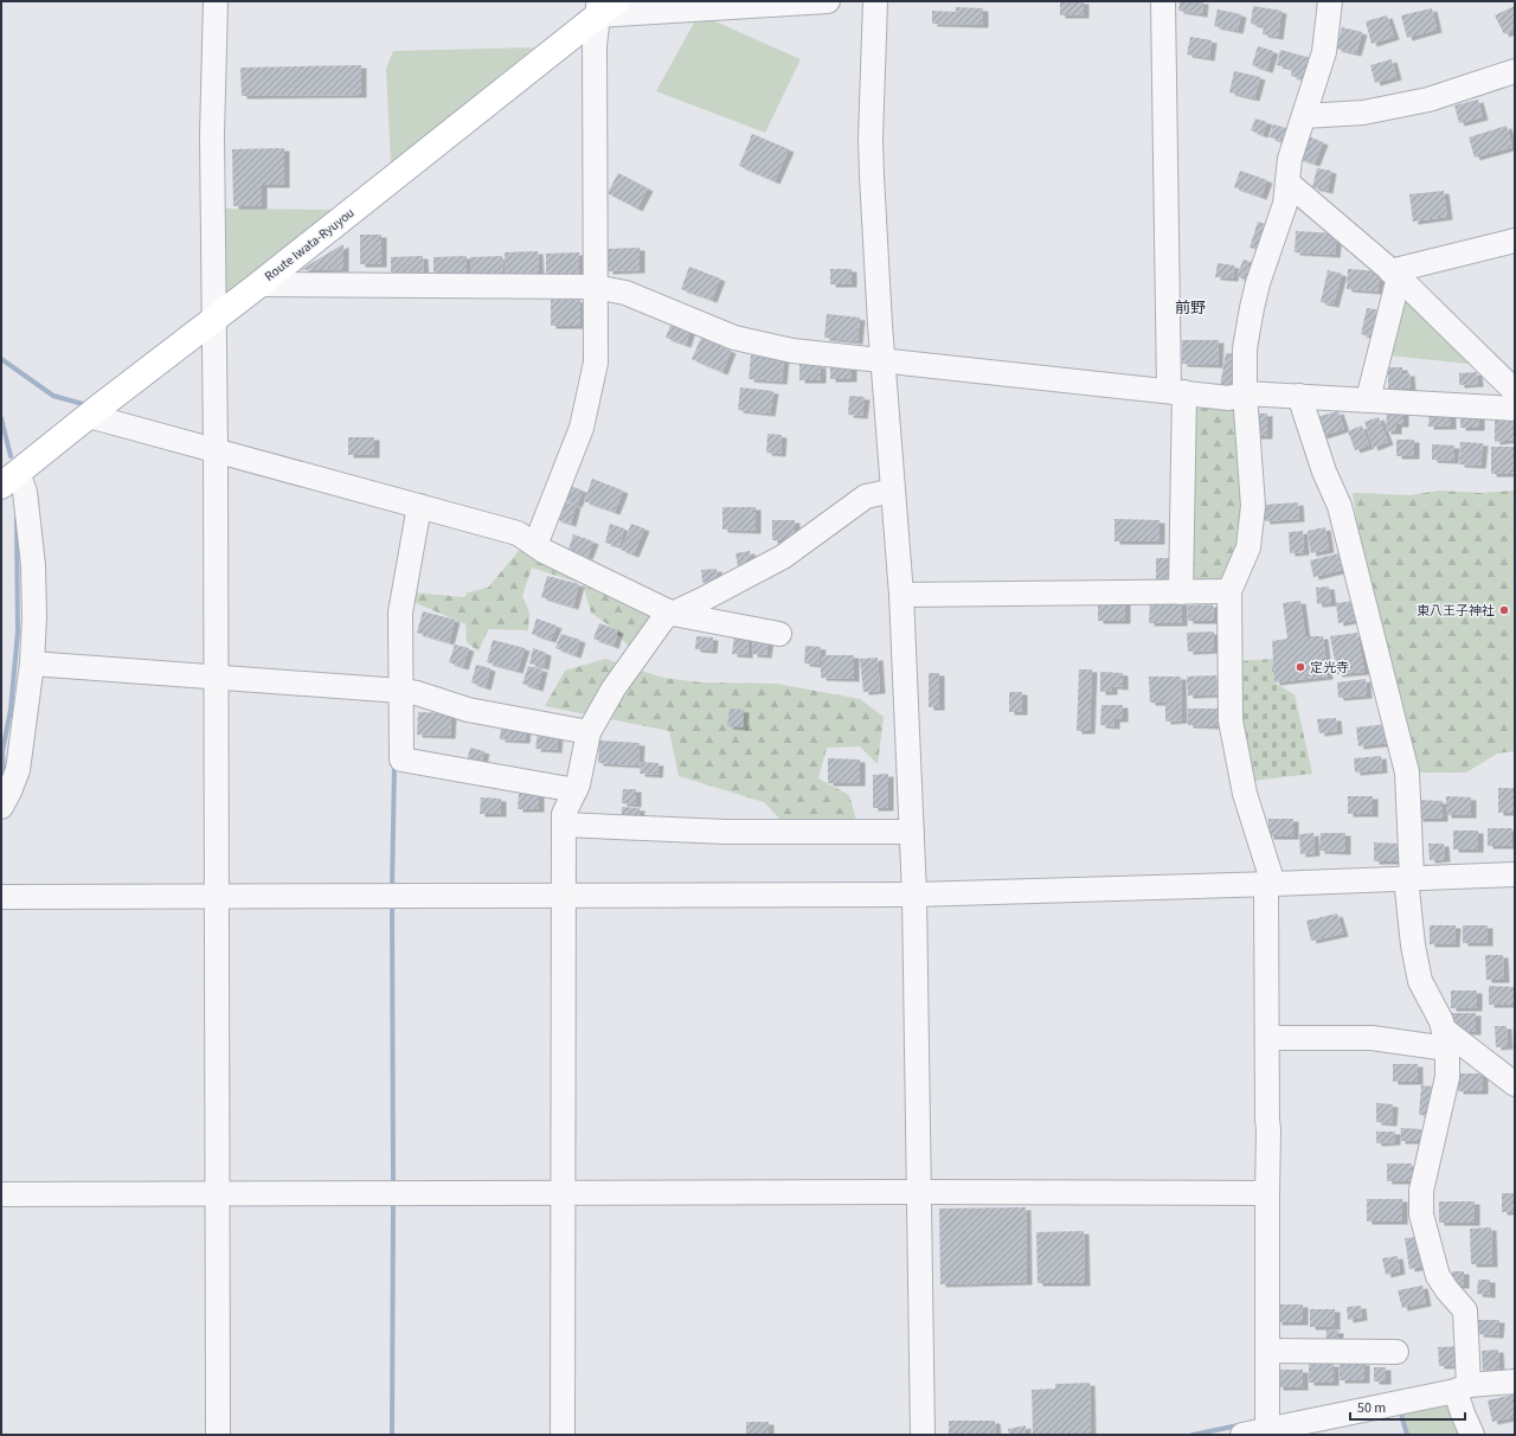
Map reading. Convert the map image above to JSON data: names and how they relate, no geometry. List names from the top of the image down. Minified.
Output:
{"streets":{"main road":["Route Iwata-Ryuyou"]},"districts":["前野"],"places":["東八王子神社","定光寺"],"scale_bar":"50 m"}
